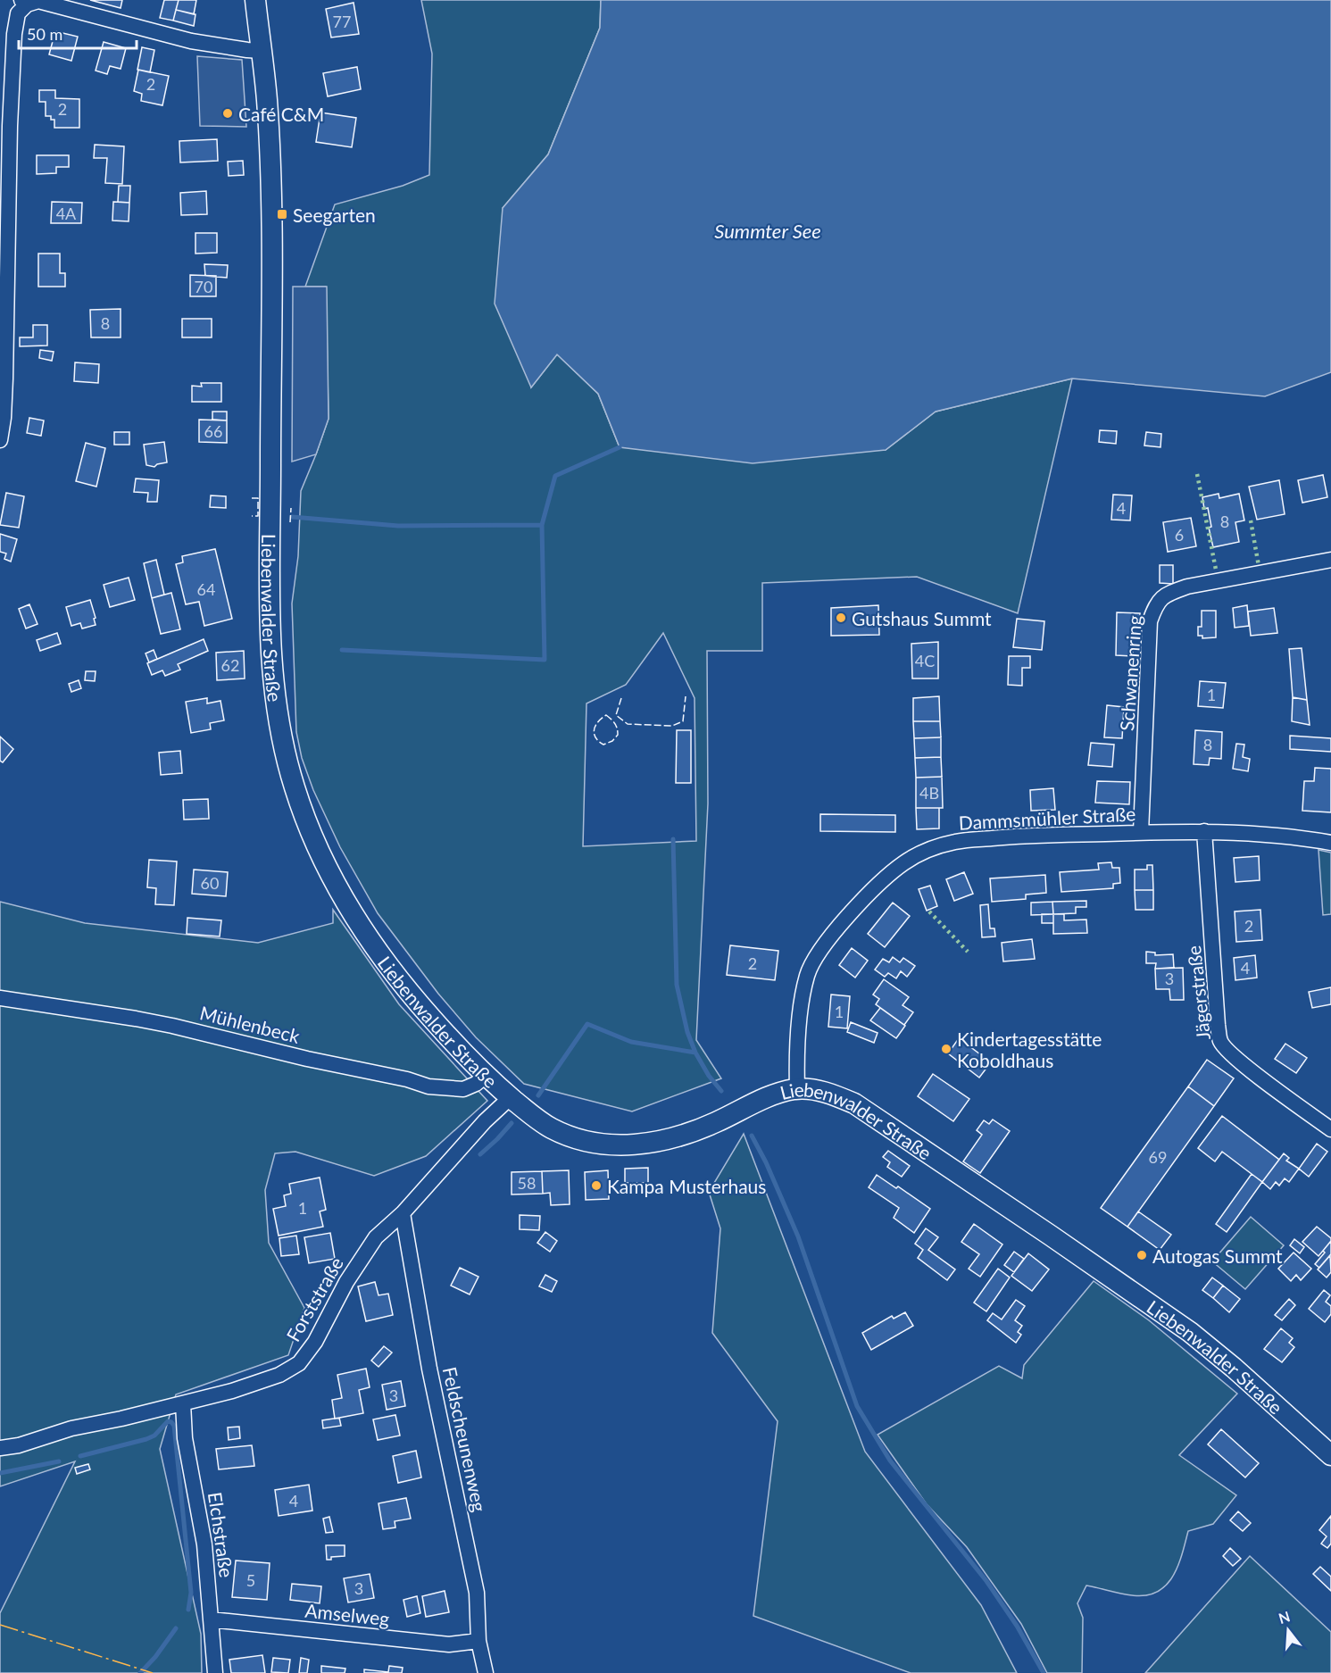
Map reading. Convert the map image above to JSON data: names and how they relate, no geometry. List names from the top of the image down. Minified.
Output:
{"streets":{"main road":["Liebenwalder Straße"],"street":["Schwanenring","Dammsmühler Straße","Jägerstraße","Mühlenbeck","Forststraße","Feldscheunenweg","Elchstraße","Amselweg"]},"crossings":[["Liebenwalder Straße","Dammsmühler Straße"],["Liebenwalder Straße","Mühlenbeck"],["Liebenwalder Straße","Forststraße"],["Schwanenring","Dammsmühler Straße"],["Dammsmühler Straße","Jägerstraße"],["Forststraße","Feldscheunenweg"],["Forststraße","Elchstraße"],["Feldscheunenweg","Amselweg"],["Elchstraße","Amselweg"]],"water":["Summter See"],"places":{"other":["Café C&M","Gutshaus Summt","Kindertagesstätte Koboldhaus","Kampa Musterhaus","Autogas Summt"],"transit":["Seegarten"]},"house_numbers":["77","2","2","4A","70","8","66","4","8","6","64","4C","62","1","8","4B","60","2","2","4","3","1","69","58","1","3","4","5","3"],"scale_bar":"50 m","north":"top"}
